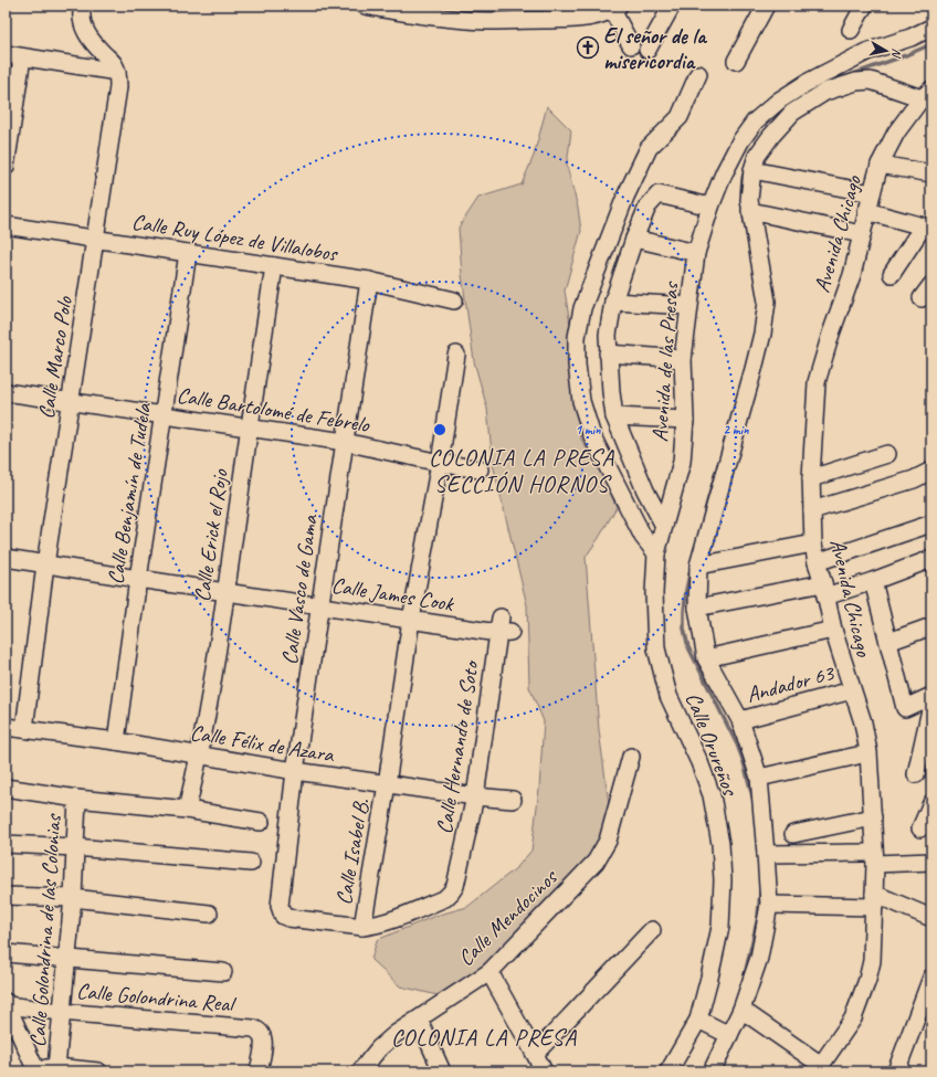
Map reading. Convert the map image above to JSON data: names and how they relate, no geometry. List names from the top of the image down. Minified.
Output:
{"streets":{"street":["Avenida Chicago","Calle Ruy López de Villalobos","Calle Marco Polo","Avenida de las Presas","Calle Bartolomé de Febrelo","Calle Benjamín de Tudela","Calle Erick el Rojo","Calle Vasco de Gama","Calle James Cook","Andador 63","Calle Félix de Azara","Calle Orureños","Calle Hernando de Soto","Calle Isabel B.","Calle Mendocinos","Calle Golondrina de las Colonias","Calle Golondrina Real"]},"crossings":[["Avenida Chicago","Andador 63"],["Calle Ruy López de Villalobos","Calle Marco Polo"],["Calle Ruy López de Villalobos","Calle Benjamín de Tudela"],["Calle Ruy López de Villalobos","Calle Erick el Rojo"],["Calle Ruy López de Villalobos","Calle Vasco de Gama"],["Calle Marco Polo","Calle Bartolomé de Febrelo"],["Calle Marco Polo","Calle James Cook"],["Calle Marco Polo","Calle Félix de Azara"],["Avenida de las Presas","Calle Orureños"],["Calle Bartolomé de Febrelo","Calle Benjamín de Tudela"],["Calle Bartolomé de Febrelo","Calle Erick el Rojo"],["Calle Bartolomé de Febrelo","Calle Vasco de Gama"],["Calle Bartolomé de Febrelo","Calle Isabel B."],["Calle Benjamín de Tudela","Calle James Cook"],["Calle Benjamín de Tudela","Calle Félix de Azara"],["Calle Erick el Rojo","Calle James Cook"],["Calle Erick el Rojo","Calle Félix de Azara"],["Calle Vasco de Gama","Calle James Cook"],["Calle Vasco de Gama","Calle Félix de Azara"],["Calle Vasco de Gama","Calle Hernando de Soto"],["Calle Vasco de Gama","Calle Isabel B."],["Calle James Cook","Calle Hernando de Soto"],["Calle James Cook","Calle Isabel B."],["Calle Félix de Azara","Calle Hernando de Soto"],["Calle Félix de Azara","Calle Isabel B."],["Calle Hernando de Soto","Calle Isabel B."],["Calle Golondrina de las Colonias","Calle Golondrina Real"]],"districts":["COLONIA LA PRESA SECCIÓN HORNOS","COLONIA LA PRESA"],"places":{"church":["El señor de la misericordia"]},"north":"right","rings":["1 min","2 min"]}
